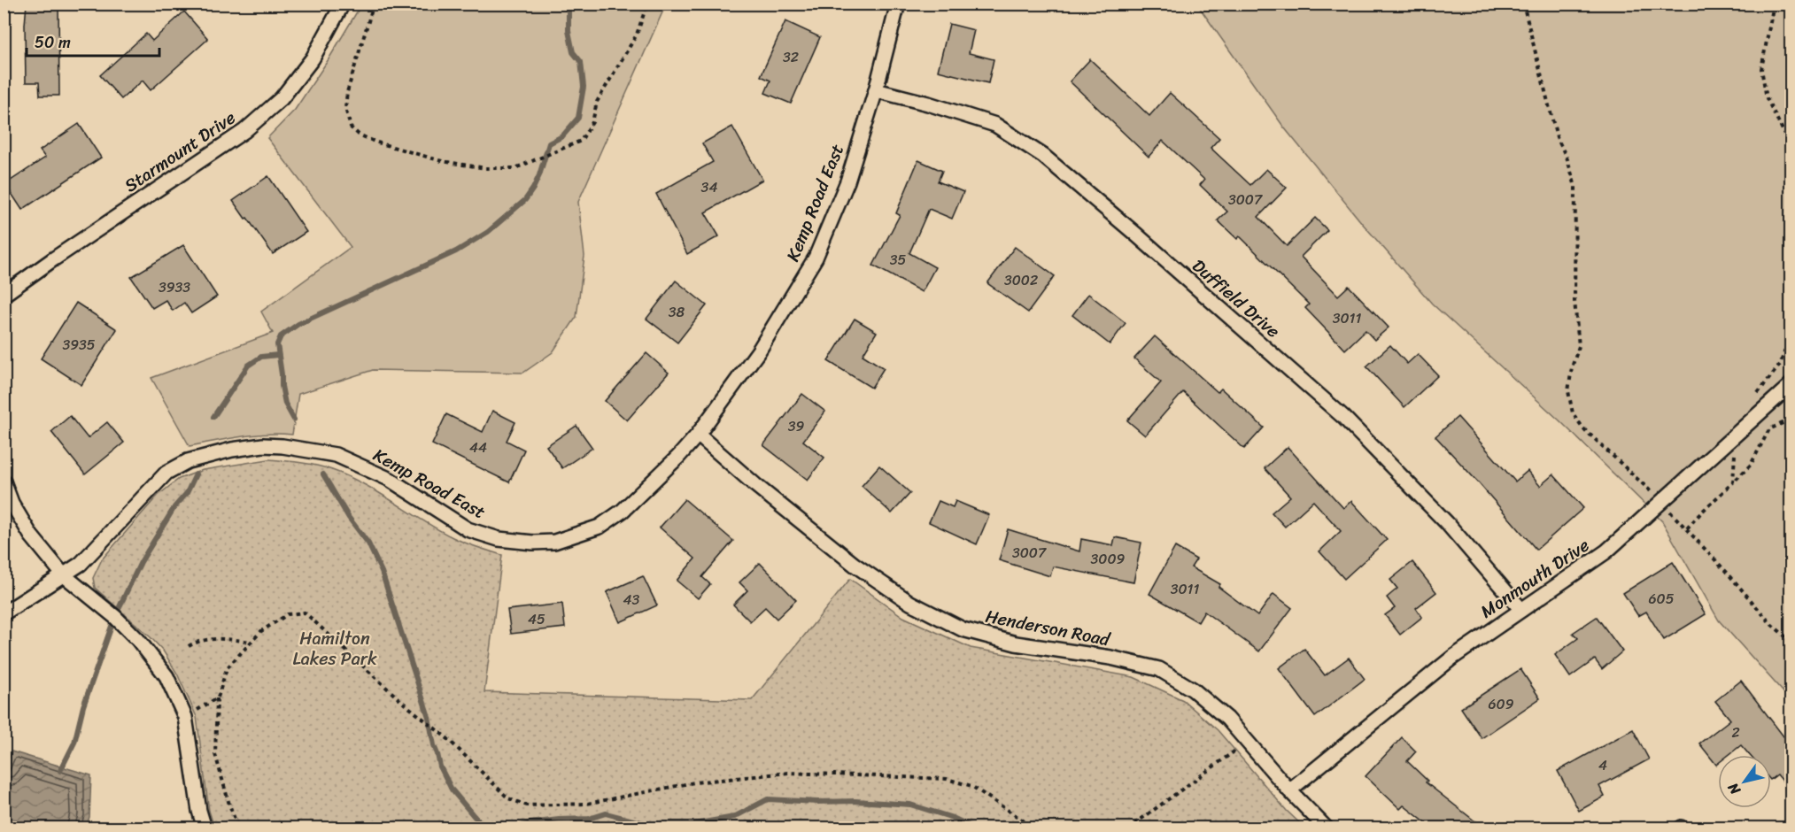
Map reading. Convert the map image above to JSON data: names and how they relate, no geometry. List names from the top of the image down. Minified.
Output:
{"streets":{"street":["Starmount Drive","Kemp Road East","Duffield Drive","Monmouth Drive","Henderson Road"]},"crossings":[["Kemp Road East","Duffield Drive"],["Kemp Road East","Henderson Road"],["Duffield Drive","Monmouth Drive"],["Monmouth Drive","Henderson Road"]],"parks":["Hamilton Lakes Park"],"house_numbers":["32","34","3007","35","3002","3933","38","3011","3935","39","44","3007","3009","3011","605","43","45","609","2","4"],"scale_bar":"50 m","north":"bottom left"}
